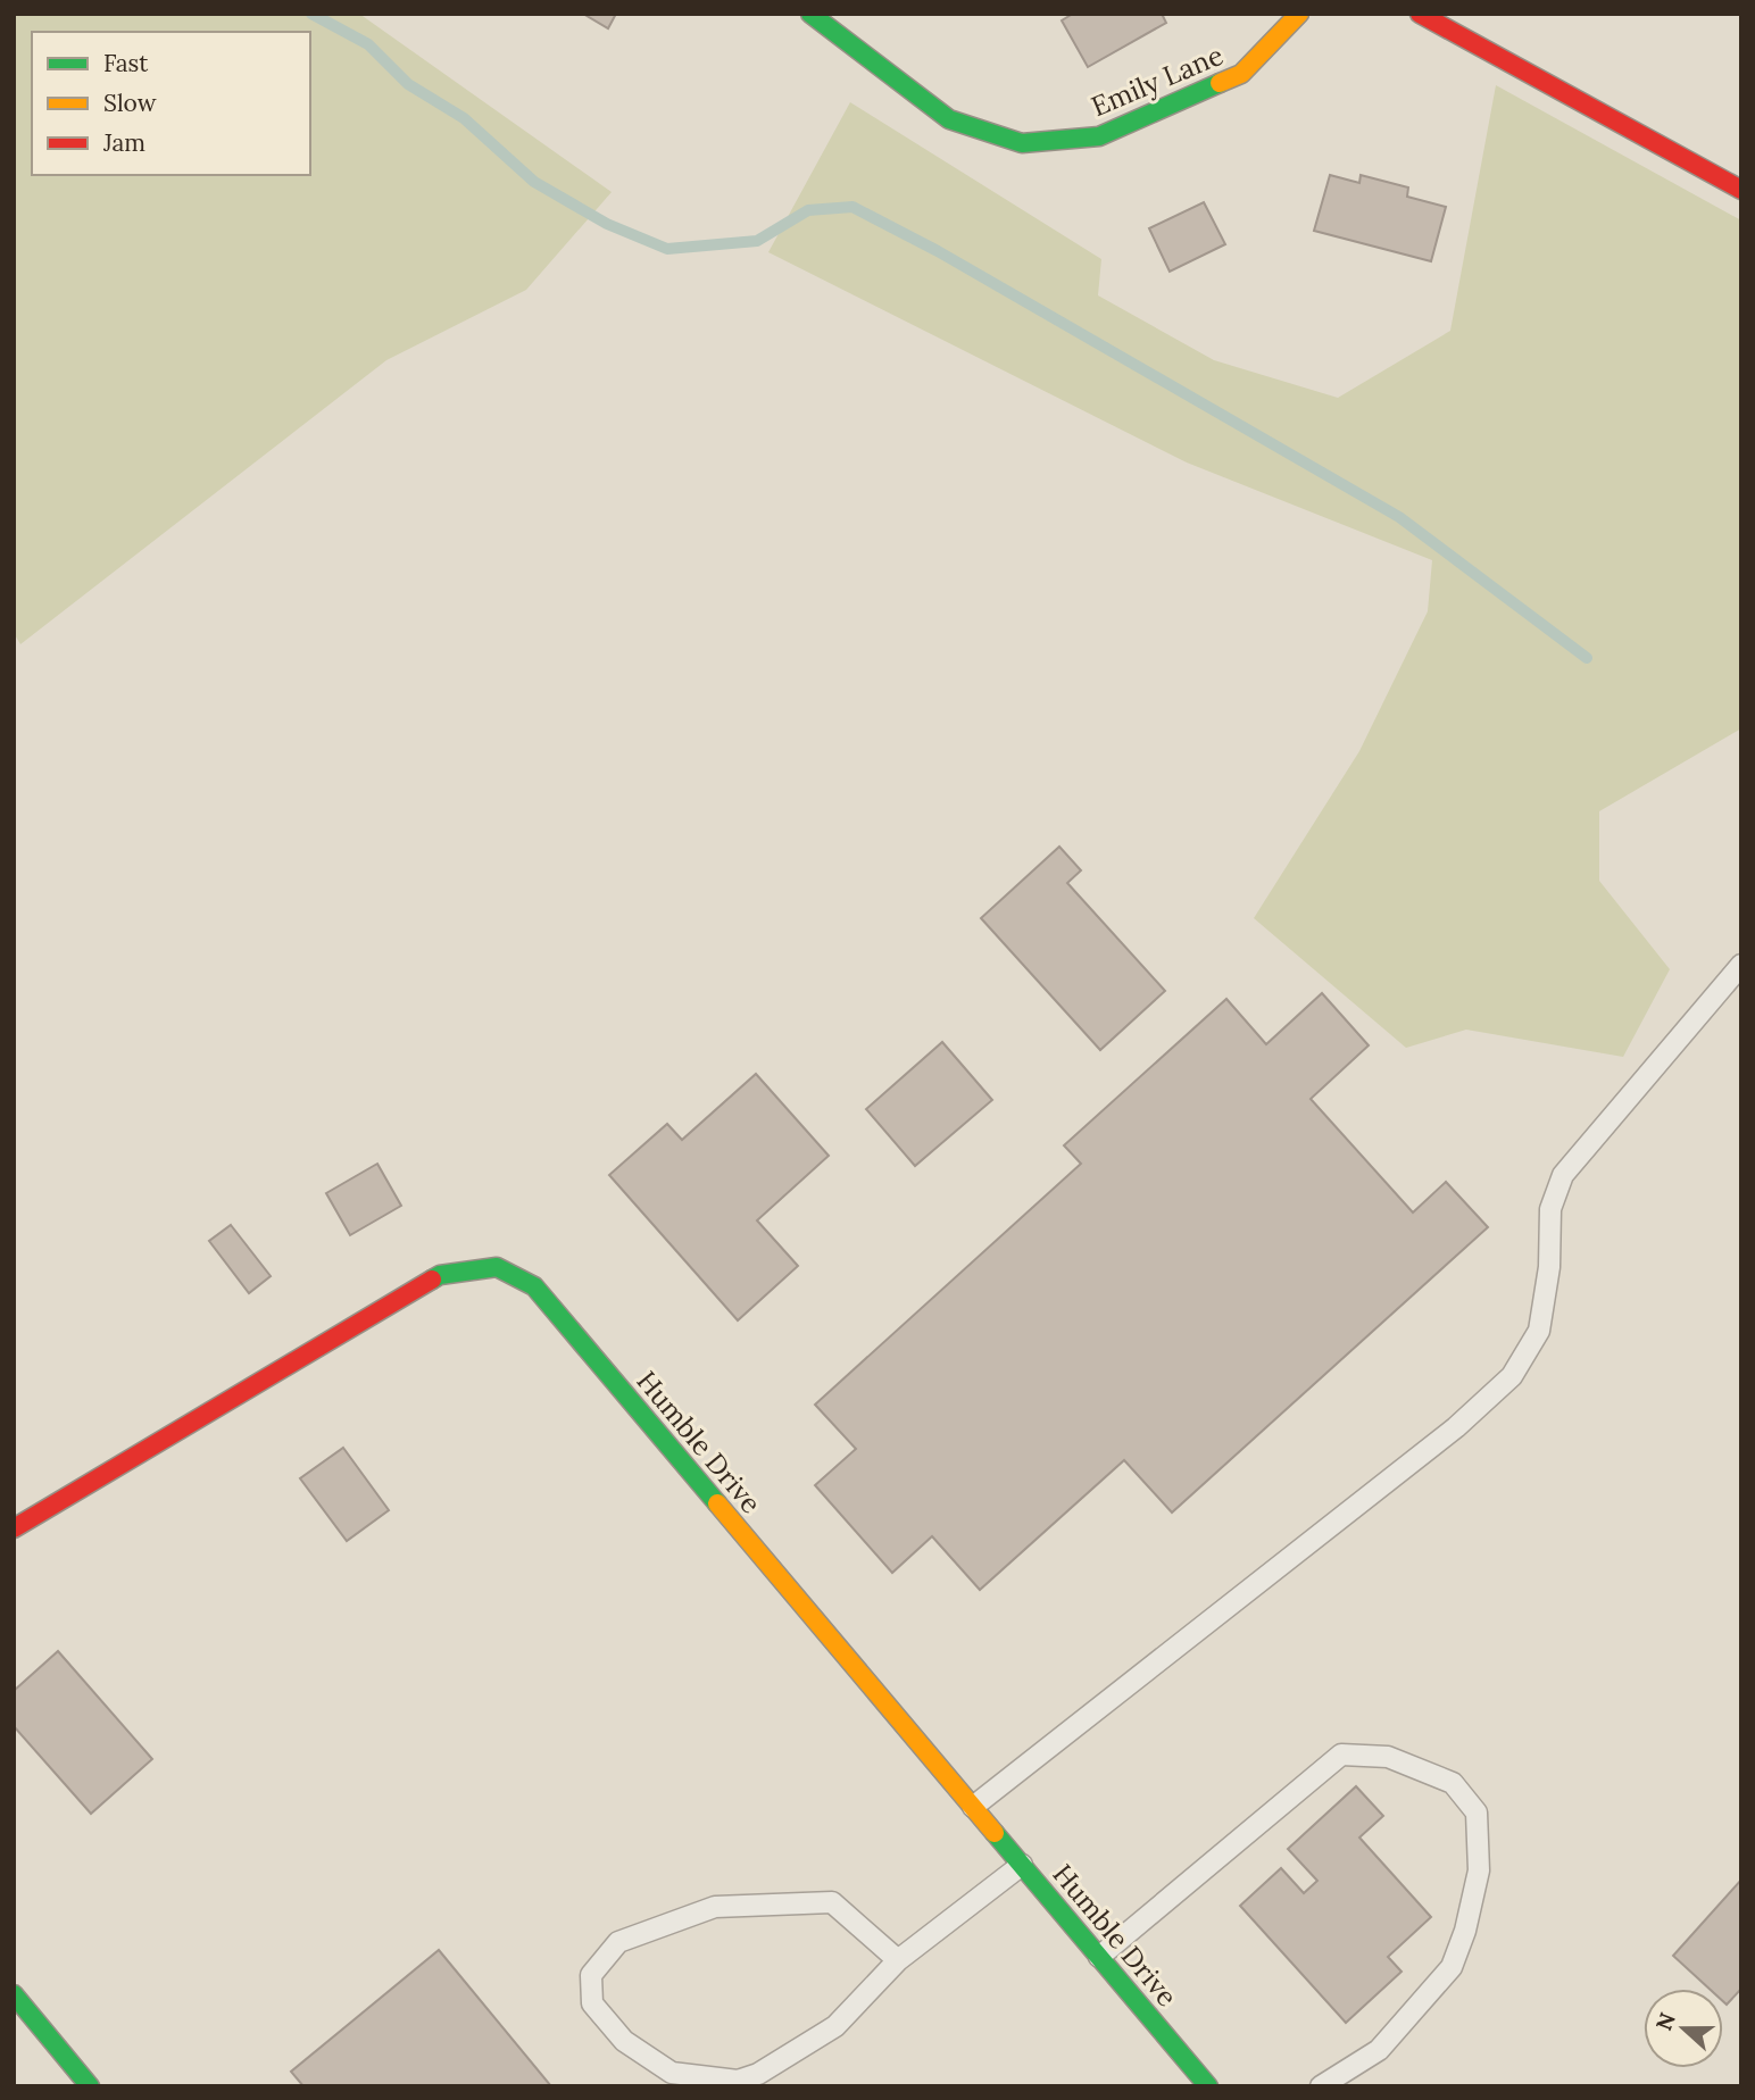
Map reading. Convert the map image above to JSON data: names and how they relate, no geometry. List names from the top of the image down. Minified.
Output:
{"streets":{"street":["Emily Lane","Humble Drive"]},"legend":["Fast","Slow","Jam"],"north":"left"}
